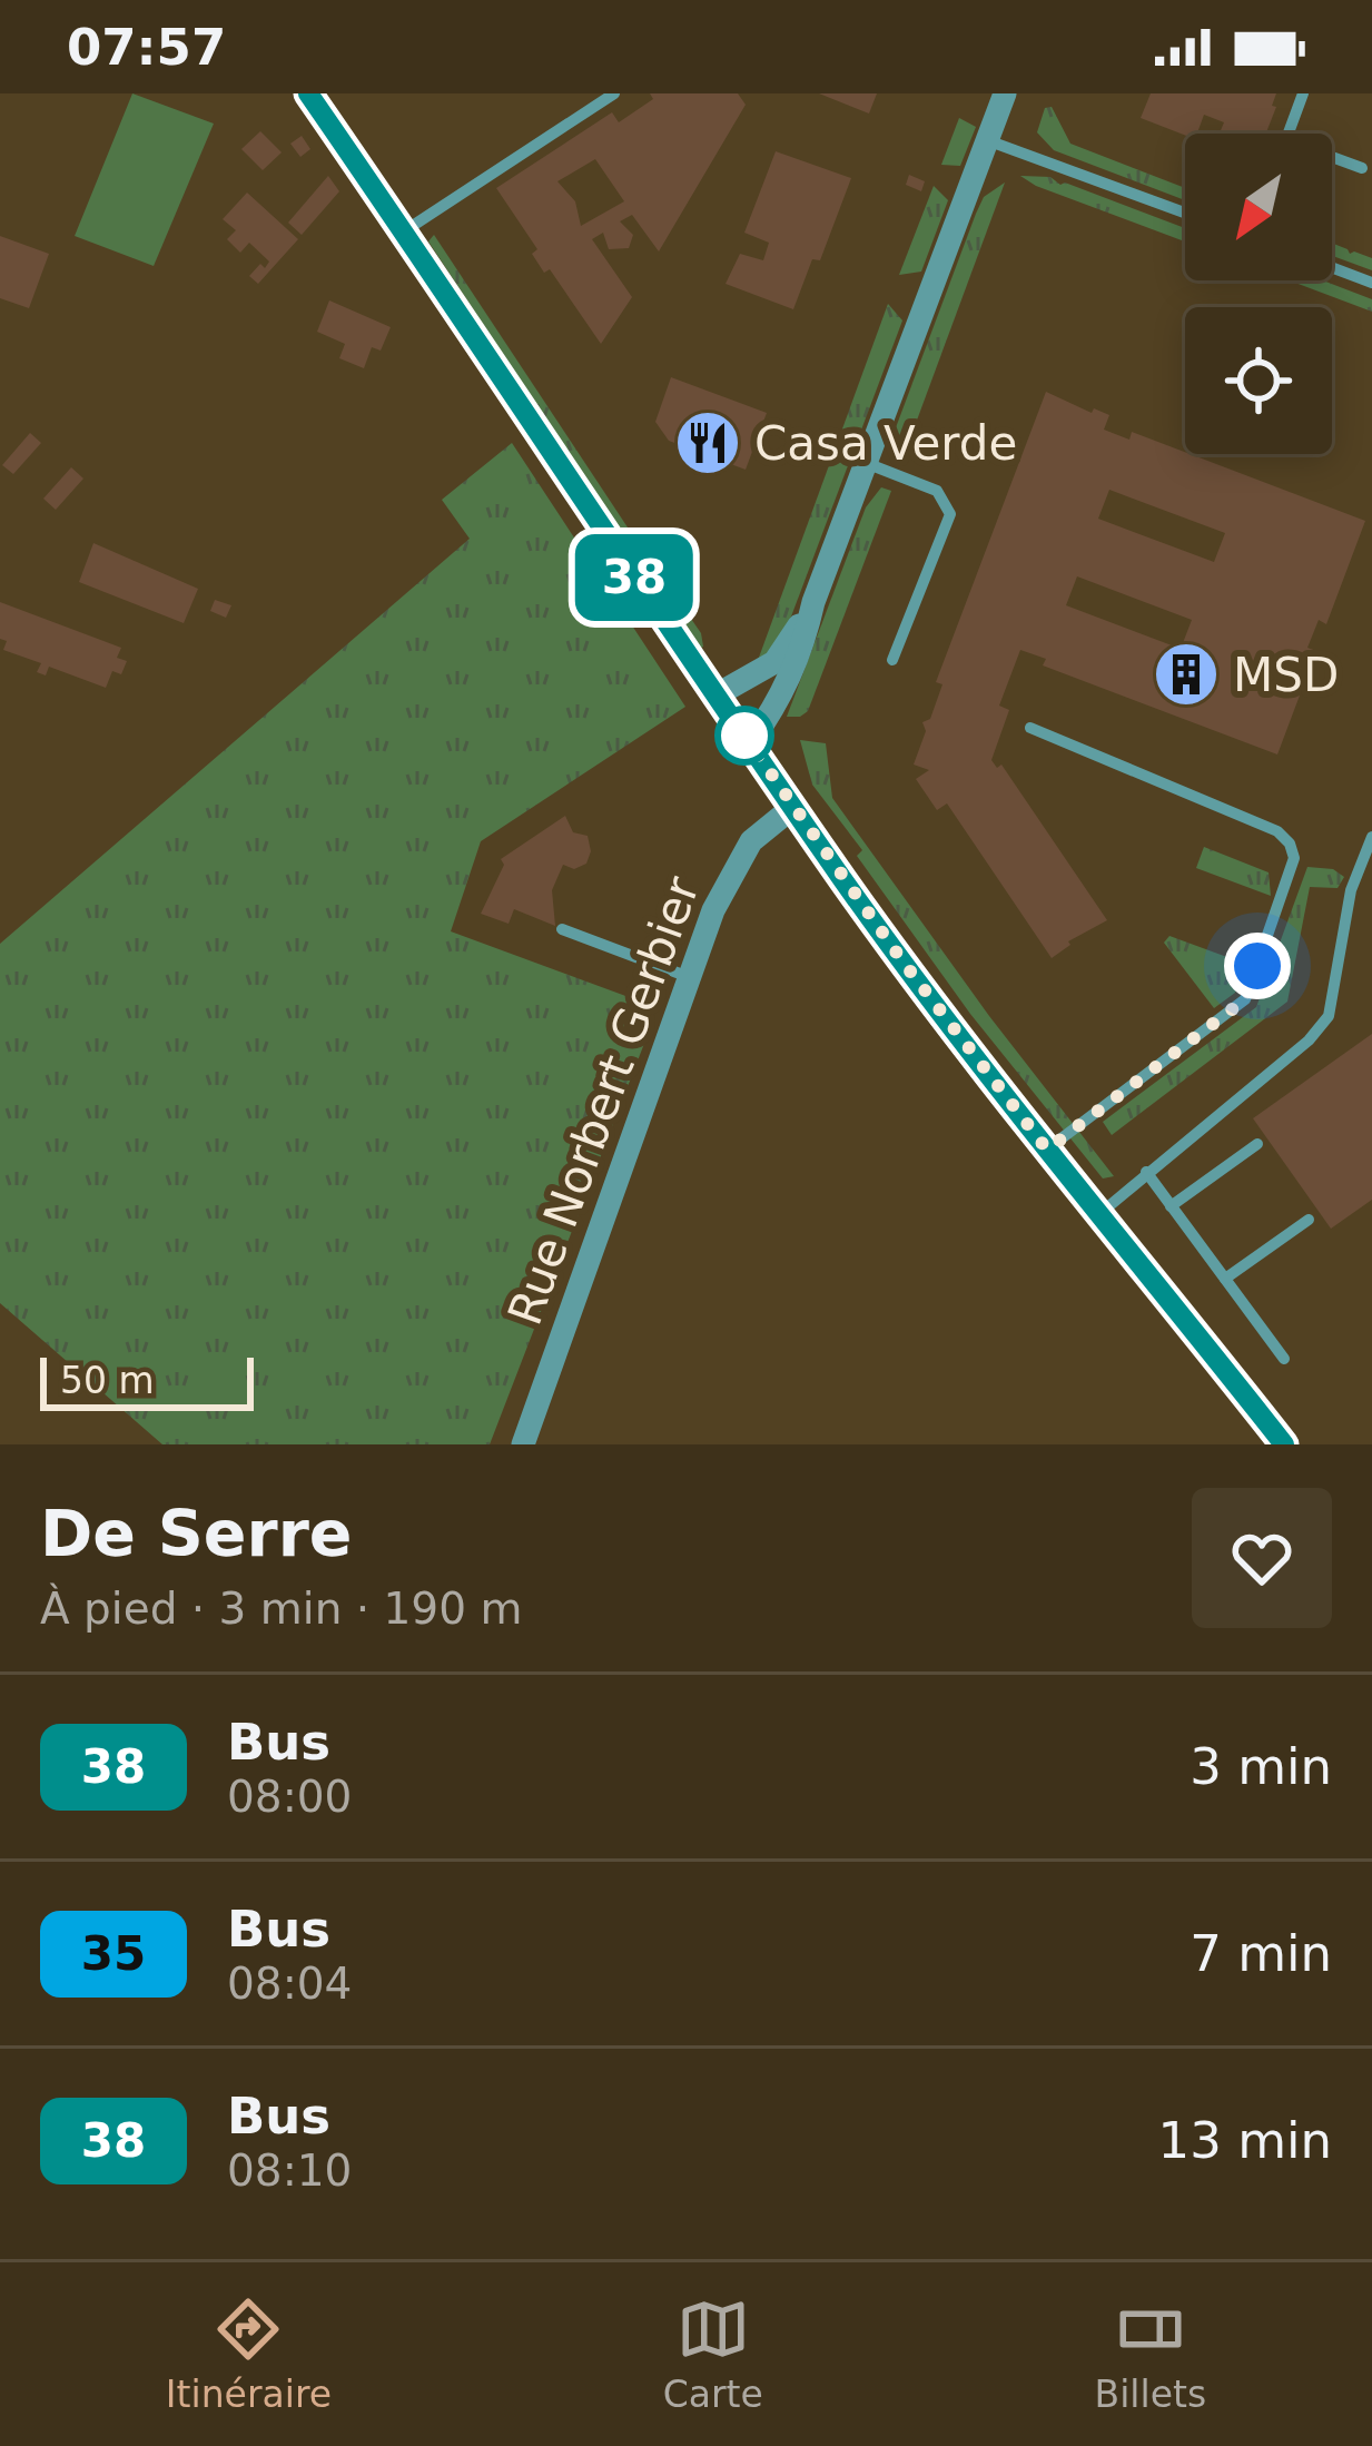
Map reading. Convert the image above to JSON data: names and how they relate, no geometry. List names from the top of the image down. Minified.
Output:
{"streets":{"street":["Rue Norbert Gerbier"]},"places":{"restaurant":["Casa Verde"],"building":["MSD"]},"lines":["bus line 38"],"scale_bar":"50 m","north":"bottom left","page":{"status":"07:57","on_map":"38","scale":"50 m","heading":["De Serre","À pied · 3 min · 190 m"],"list":[{"mark":"38","name":"Bus","note":"08:00","value":"3 min"},{"mark":"35","name":"Bus","note":"08:04","value":"7 min"},{"mark":"38","name":"Bus","note":"08:10","value":"13 min"}],"tabs":["Itinéraire","Carte","Billets"]}}
